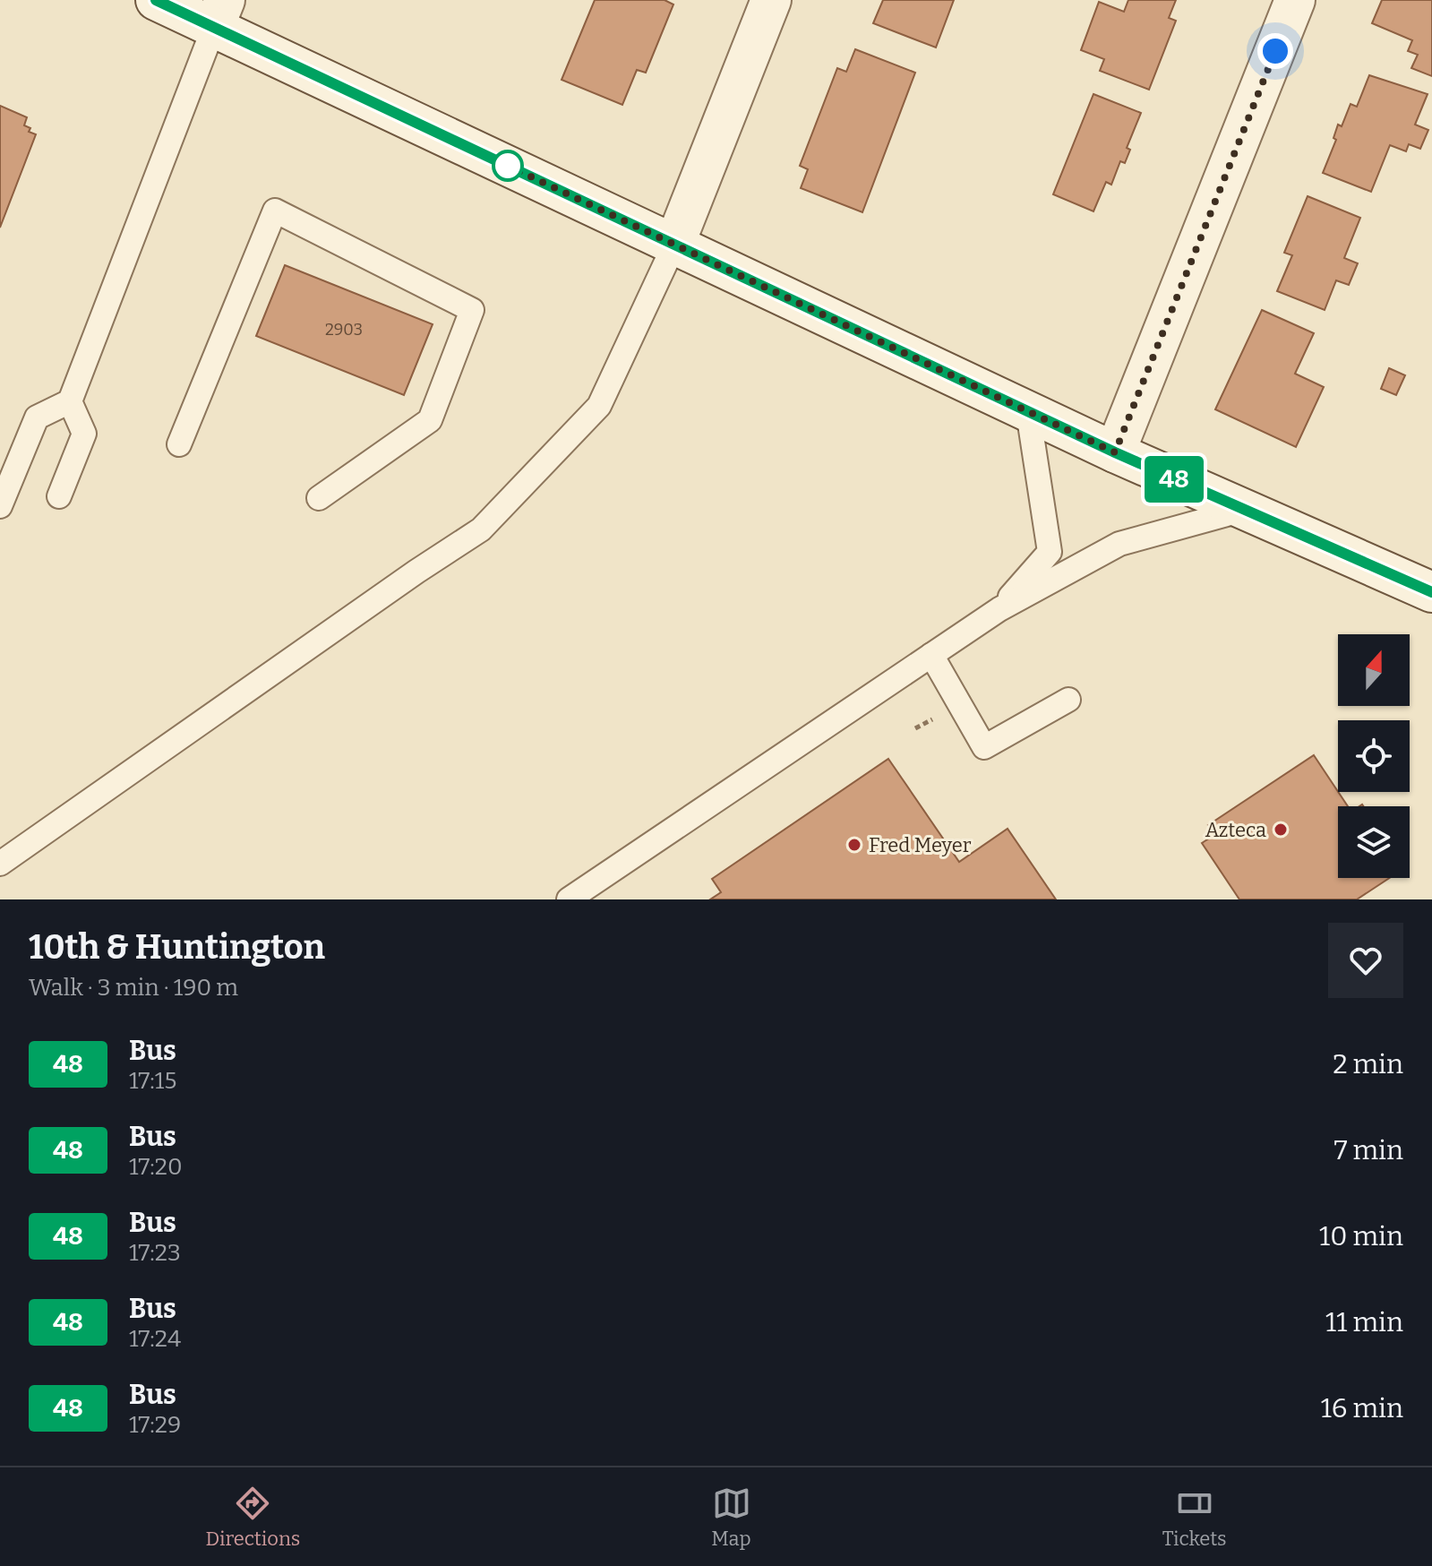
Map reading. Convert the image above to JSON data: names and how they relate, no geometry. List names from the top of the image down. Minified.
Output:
{"places":["Azteca","Fred Meyer"],"lines":["bus line 48"],"house_numbers":["2903"],"north":"top","page":{"on_map":"48","heading":["10th & Huntington","Walk · 3 min · 190 m"],"list":[{"mark":"48","name":"Bus","note":"17:15","value":"2 min"},{"mark":"48","name":"Bus","note":"17:20","value":"7 min"},{"mark":"48","name":"Bus","note":"17:23","value":"10 min"},{"mark":"48","name":"Bus","note":"17:24","value":"11 min"},{"mark":"48","name":"Bus","note":"17:29","value":"16 min"}],"tabs":["Directions","Map","Tickets"]}}
